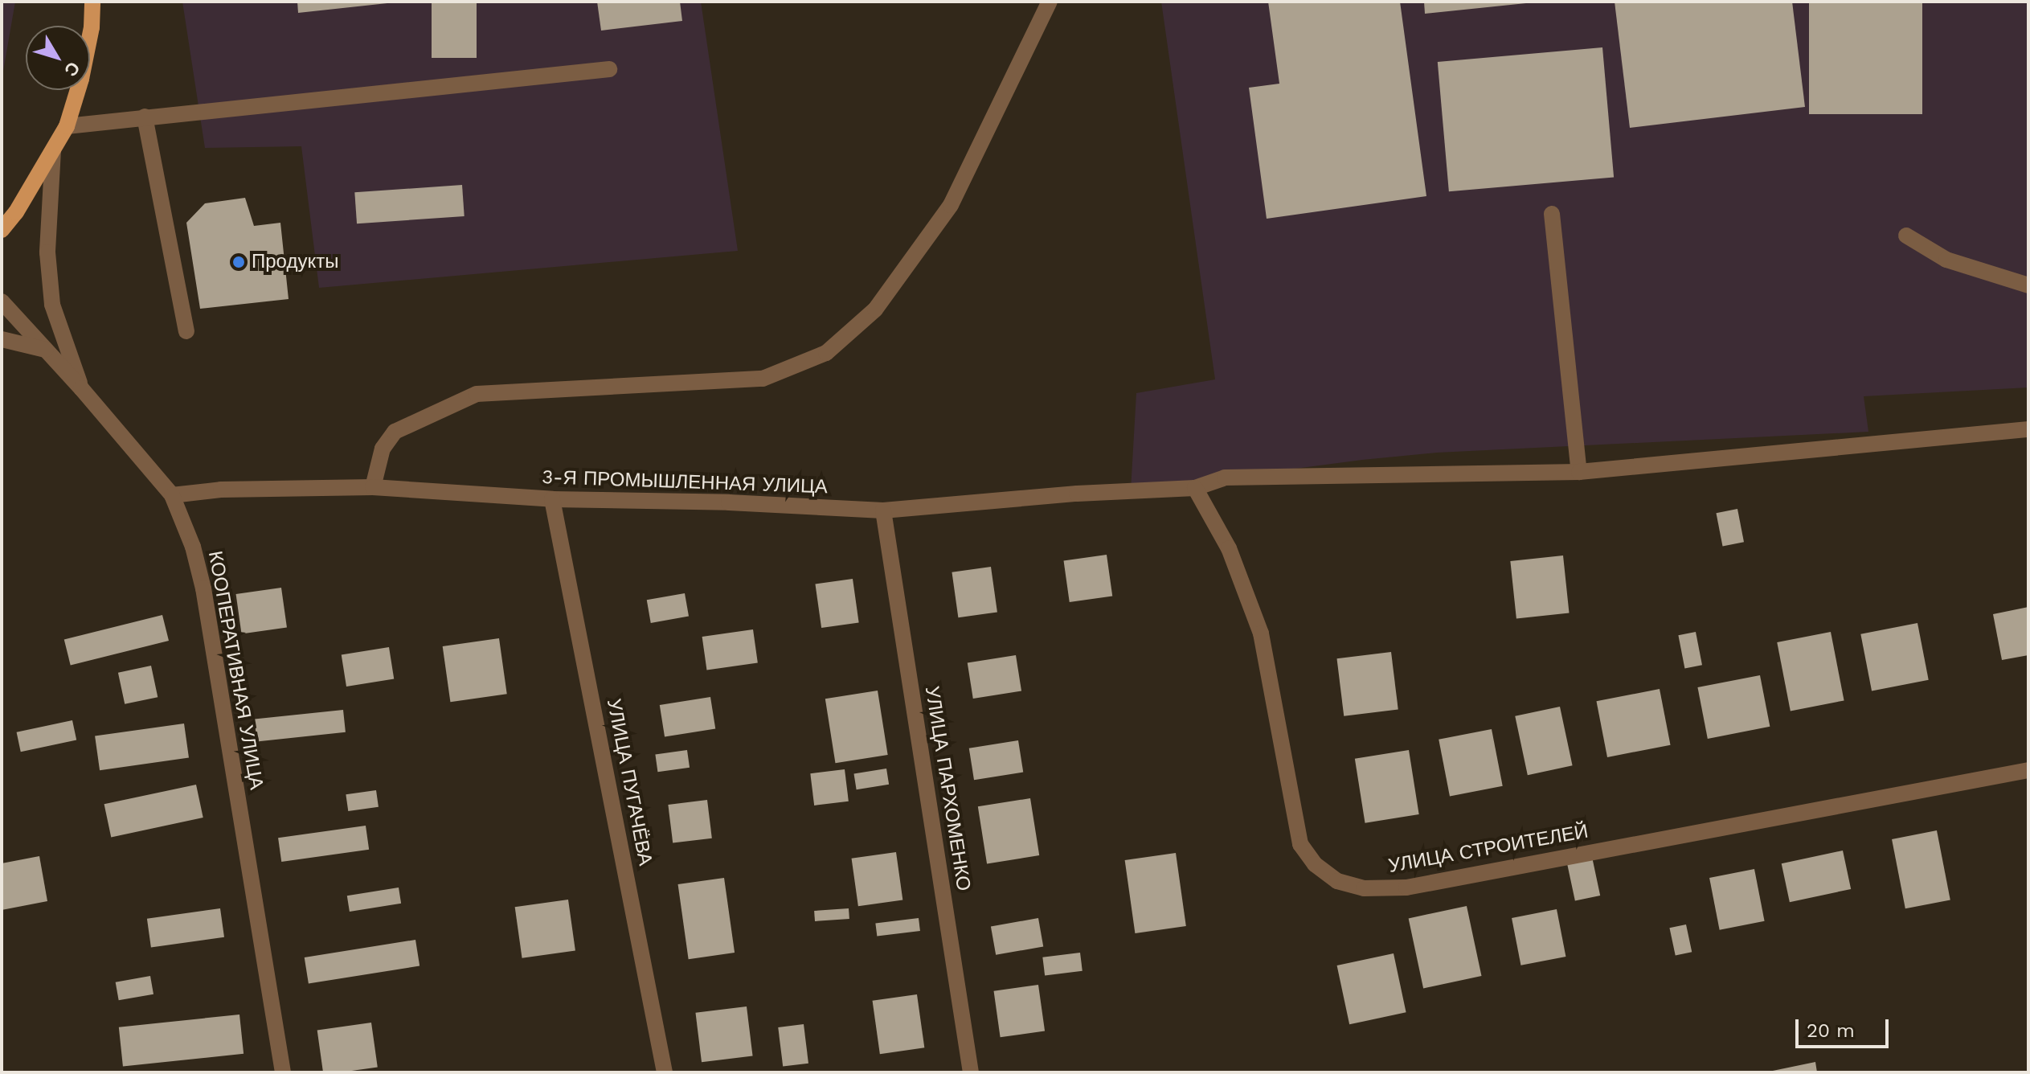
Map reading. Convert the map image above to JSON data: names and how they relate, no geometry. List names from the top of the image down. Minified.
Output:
{"streets":{"street":["3-Я ПРОМЫШЛЕННАЯ УЛИЦА","КООПЕРАТИВНАЯ УЛИЦА","УЛИЦА ПУГАЧЁВА","УЛИЦА ПАРХОМЕНКО","УЛИЦА СТРОИТЕЛЕЙ"]},"crossings":[["3-Я ПРОМЫШЛЕННАЯ УЛИЦА","КООПЕРАТИВНАЯ УЛИЦА"],["3-Я ПРОМЫШЛЕННАЯ УЛИЦА","УЛИЦА ПУГАЧЁВА"],["3-Я ПРОМЫШЛЕННАЯ УЛИЦА","УЛИЦА ПАРХОМЕНКО"],["3-Я ПРОМЫШЛЕННАЯ УЛИЦА","УЛИЦА СТРОИТЕЛЕЙ"]],"places":["Продукты"],"scale_bar":"20 m","north":"bottom right"}
